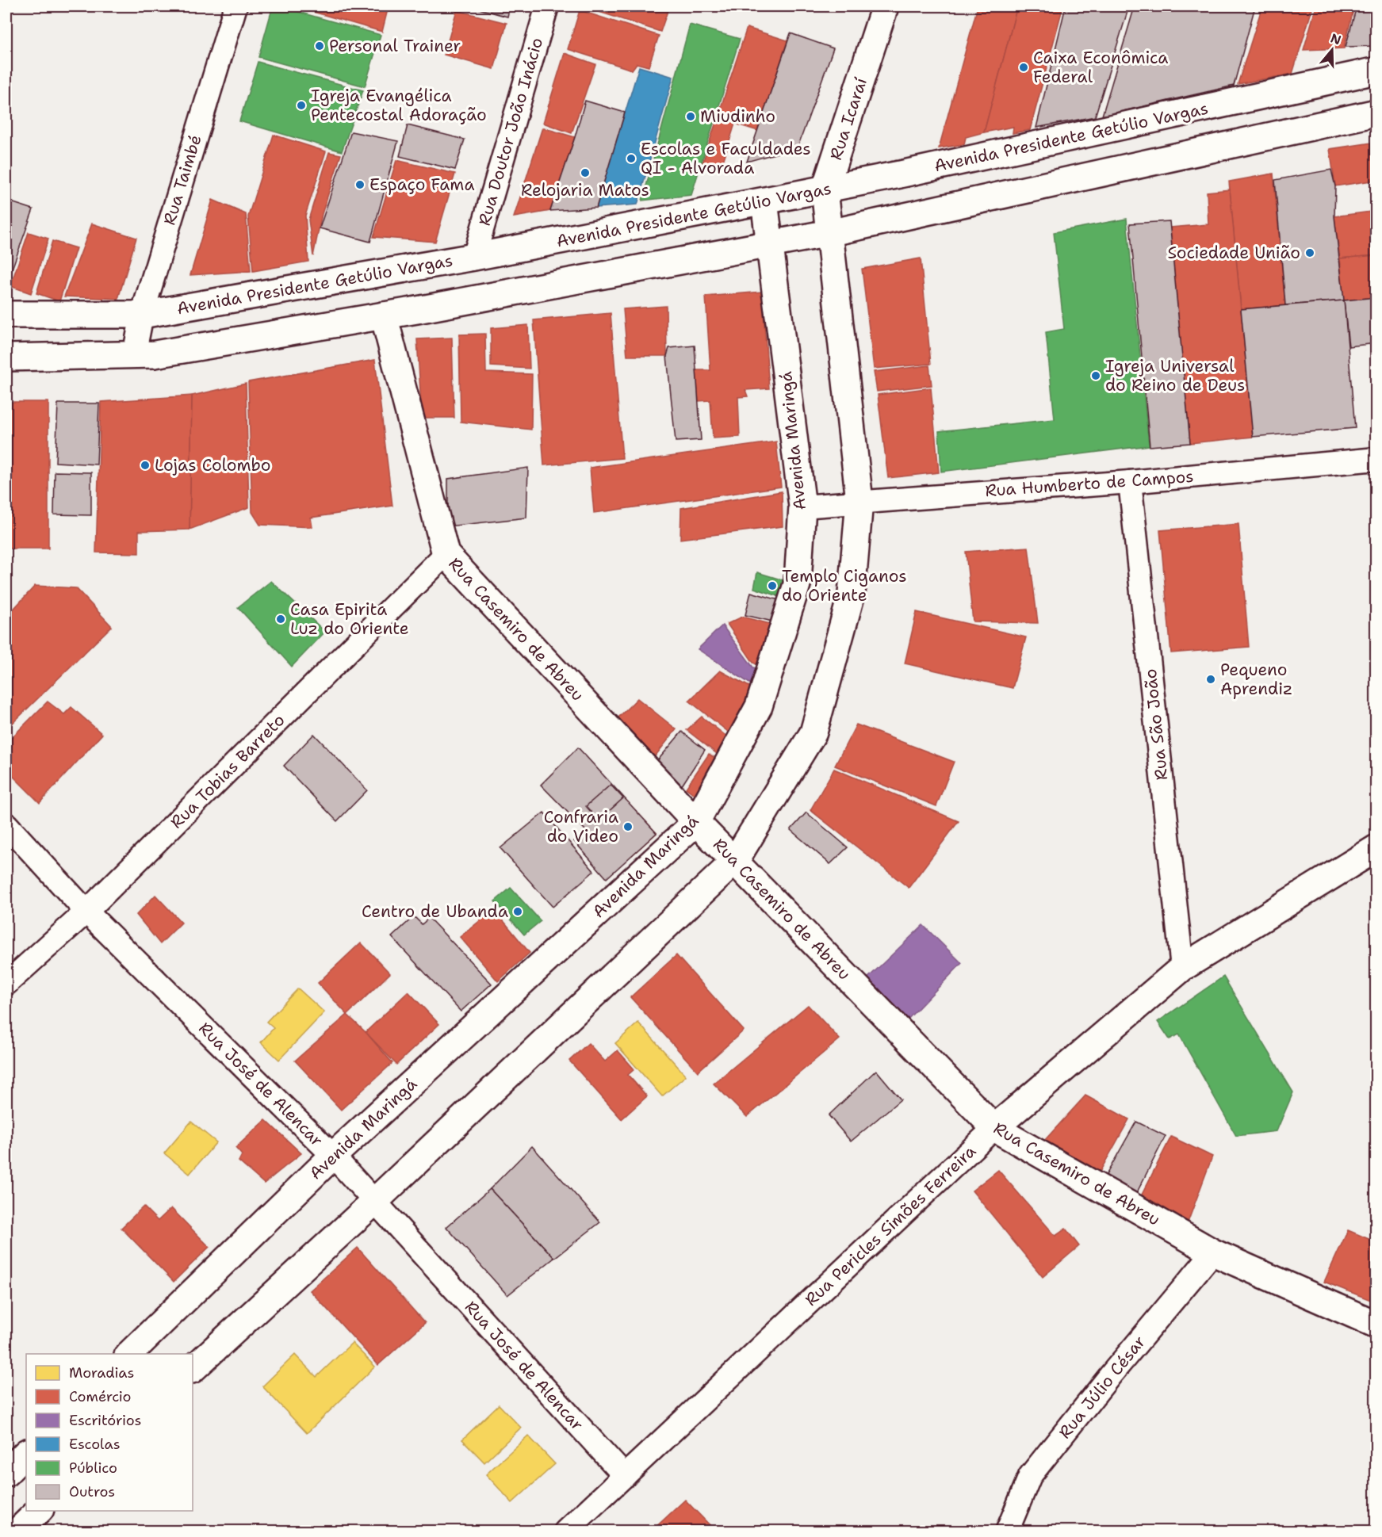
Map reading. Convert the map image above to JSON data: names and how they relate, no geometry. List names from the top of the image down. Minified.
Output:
{"streets":{"main road":["Rua Icaraí","Avenida Presidente Getúlio Vargas","Avenida Maringá","Rua Casemiro de Abreu","Rua Pericles Simões Ferreira"],"street":["Rua Doutor João Inácio","Rua Taimbé","Rua Humberto de Campos","Rua São João","Rua Tobias Barreto","Rua José de Alencar","Rua Júlio César"]},"crossings":[["Rua Icaraí","Avenida Presidente Getúlio Vargas"],["Rua Doutor João Inácio","Avenida Presidente Getúlio Vargas"],["Avenida Presidente Getúlio Vargas","Rua Taimbé"],["Avenida Presidente Getúlio Vargas","Avenida Maringá"],["Avenida Maringá","Rua Humberto de Campos"],["Avenida Maringá","Rua Casemiro de Abreu"],["Avenida Maringá","Rua José de Alencar"],["Rua Humberto de Campos","Rua São João"],["Rua Casemiro de Abreu","Rua Tobias Barreto"],["Rua Casemiro de Abreu","Rua Pericles Simões Ferreira"],["Rua Casemiro de Abreu","Rua Júlio César"],["Rua São João","Rua Pericles Simões Ferreira"],["Rua Tobias Barreto","Rua José de Alencar"],["Rua José de Alencar","Rua Pericles Simões Ferreira"]],"places":["Personal Trainer","Caixa Econômica Federal","Igreja Evangélica Pentecostal Adoração","Miudinho","Escolas e Faculdades QI - Alvorada","Relojaria Matos","Espaço Fama","Sociedade União","Igreja Universal do Reino de Deus","Lojas Colombo","Templo Ciganos do Oriente","Casa Epirita Luz do Oriente","Pequeno Aprendiz","Confraria do Video","Centro de Ubanda"],"legend":["Moradias","Comércio","Escritórios","Escolas","Público","Outros"],"north":"top"}
